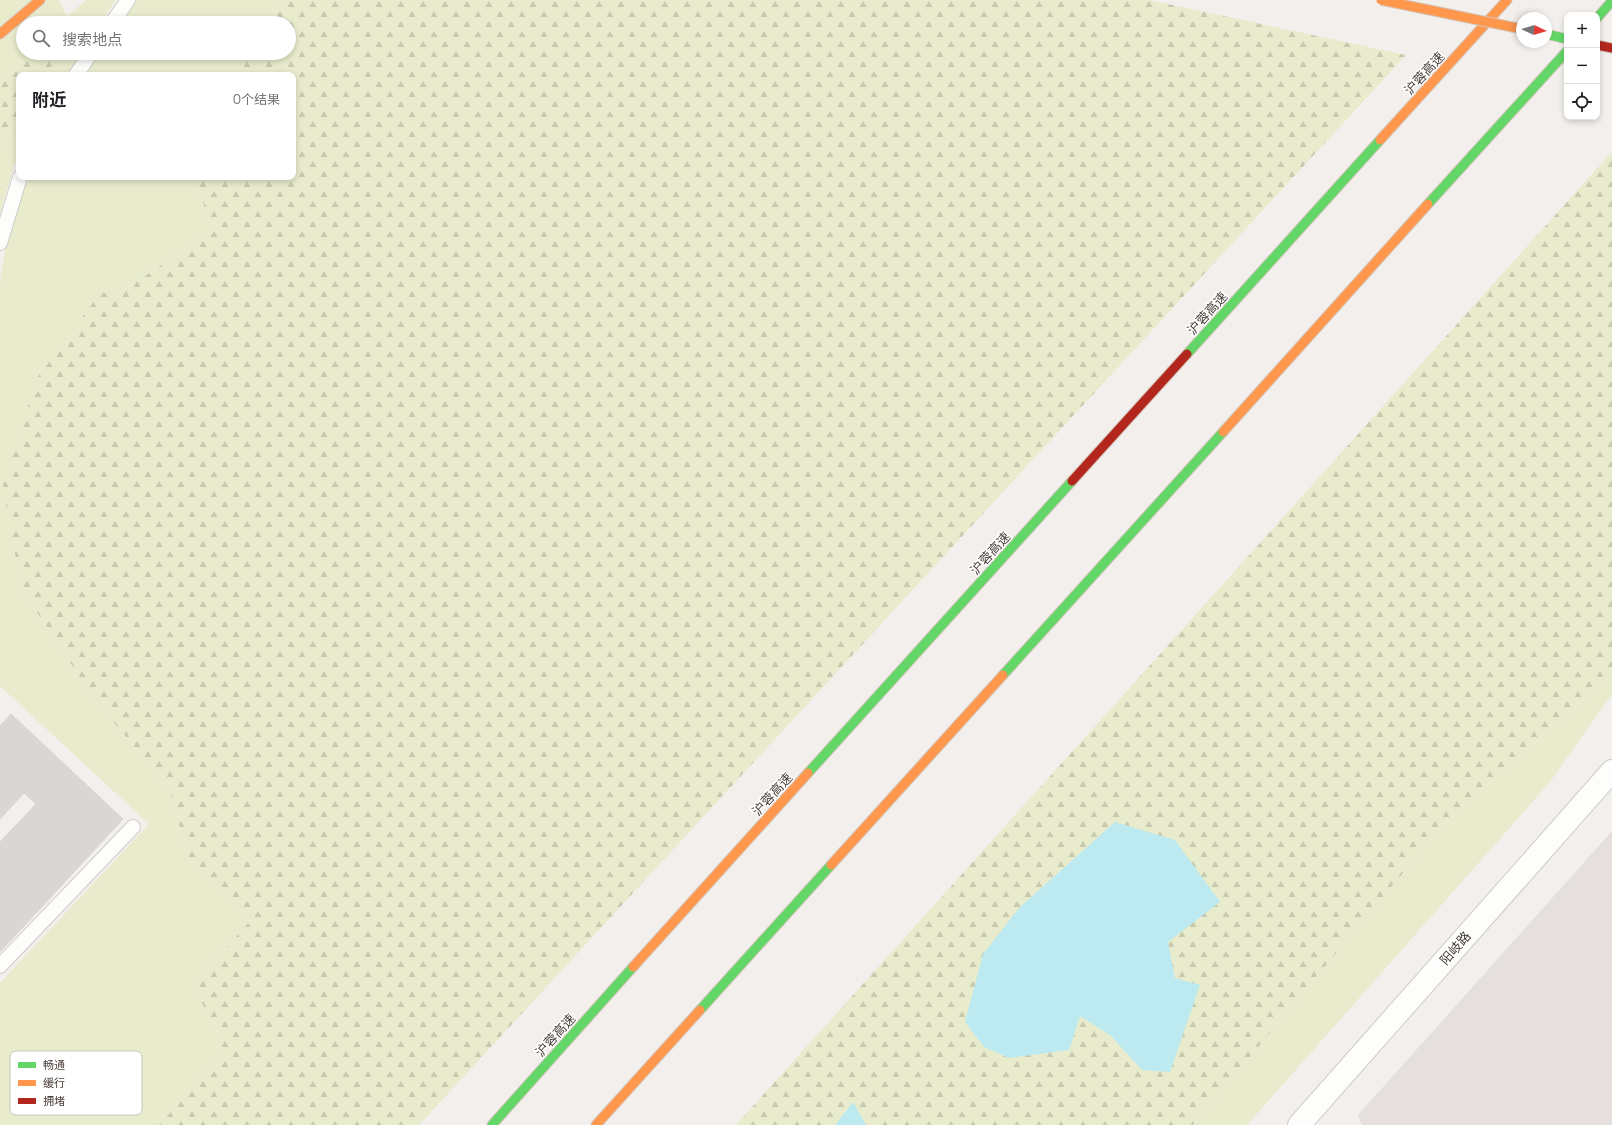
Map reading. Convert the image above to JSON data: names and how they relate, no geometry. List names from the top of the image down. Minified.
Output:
{"streets":{"main road":["沪蓉高速"],"street":["阳岐路"]},"legend":["畅通","缓行","拥堵"],"north":"right","page":{"map_buttons":["+","−"],"search":"搜索地点","heading":["附近","0个结果"]}}
